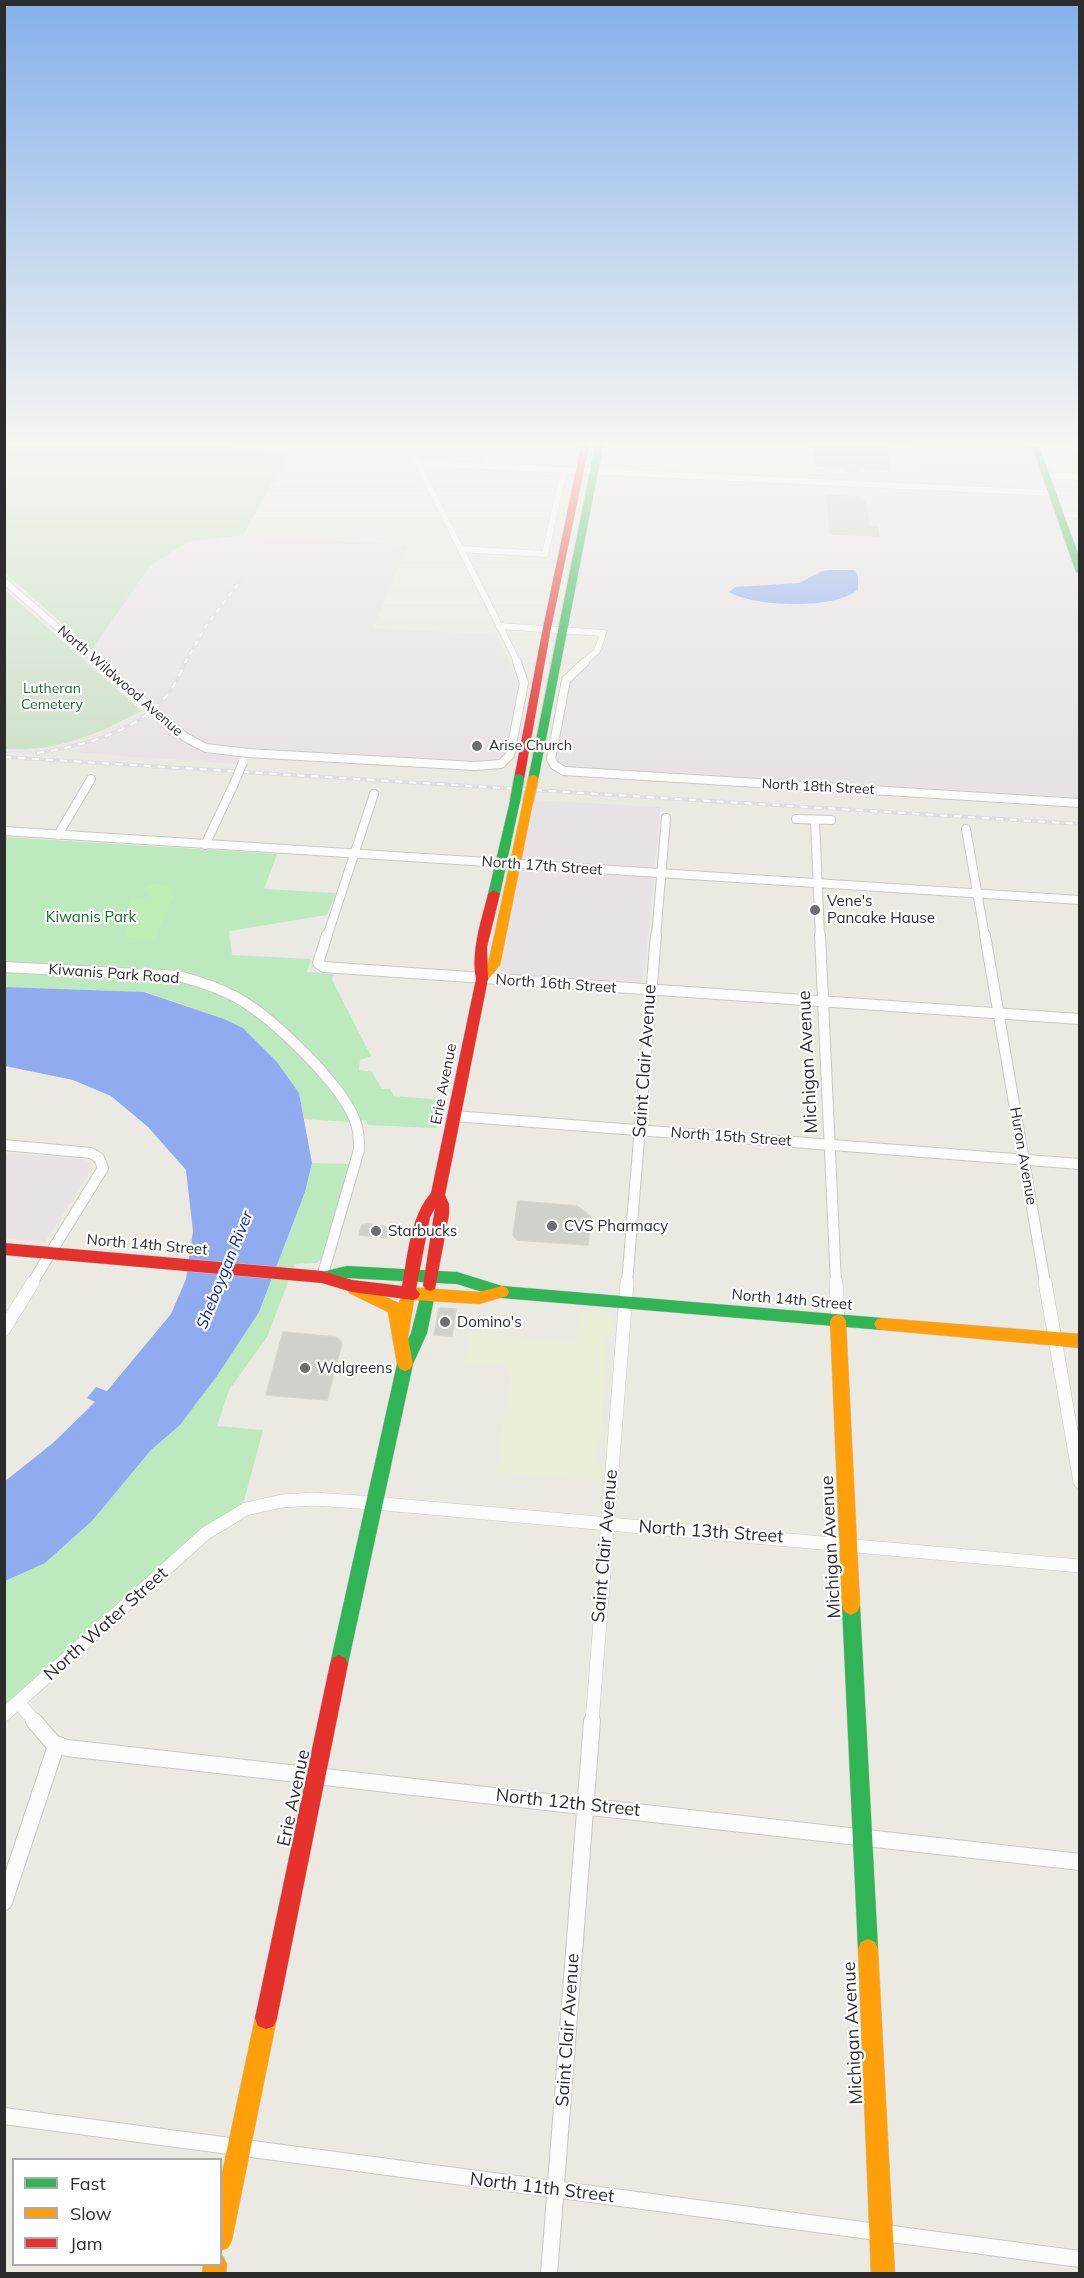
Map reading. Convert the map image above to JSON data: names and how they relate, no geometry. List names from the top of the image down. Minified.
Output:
{"streets":{"main road":["Michigan Avenue","Erie Avenue","North 14th Street"],"street":["North Wildwood Avenue","North 18th Street","North 17th Street","Kiwanis Park Road","North 16th Street","Saint Clair Avenue","North 15th Street","Huron Avenue","North 13th Street","North Water Street","North 12th Street","North 11th Street"]},"crossings":[["North 17th Street","North 16th Street"],["North 17th Street","Saint Clair Avenue"],["North 17th Street","Michigan Avenue"],["North 17th Street","Erie Avenue"],["North 17th Street","Huron Avenue"],["Kiwanis Park Road","North 14th Street"],["North 16th Street","Saint Clair Avenue"],["North 16th Street","Michigan Avenue"],["North 16th Street","Erie Avenue"],["North 16th Street","Huron Avenue"],["Saint Clair Avenue","North 15th Street"],["Saint Clair Avenue","North 14th Street"],["Saint Clair Avenue","North 13th Street"],["Saint Clair Avenue","North 12th Street"],["Saint Clair Avenue","North 11th Street"],["Michigan Avenue","North 15th Street"],["Michigan Avenue","North 14th Street"],["Michigan Avenue","North 13th Street"],["Michigan Avenue","North 12th Street"],["Michigan Avenue","North 11th Street"],["Erie Avenue","North 15th Street"],["Erie Avenue","North 14th Street"],["Erie Avenue","North 13th Street"],["Erie Avenue","North 12th Street"],["Erie Avenue","North 11th Street"],["North 15th Street","Huron Avenue"],["Huron Avenue","North 14th Street"],["North 13th Street","North Water Street"]],"water":["Sheboygan River"],"parks":["Lutheran Cemetery","Kiwanis Park"],"places":["Arise Church","Vene's Pancake Hause","CVS Pharmacy","Starbucks","Domino's","Walgreens"],"legend":["Fast","Slow","Jam"]}
